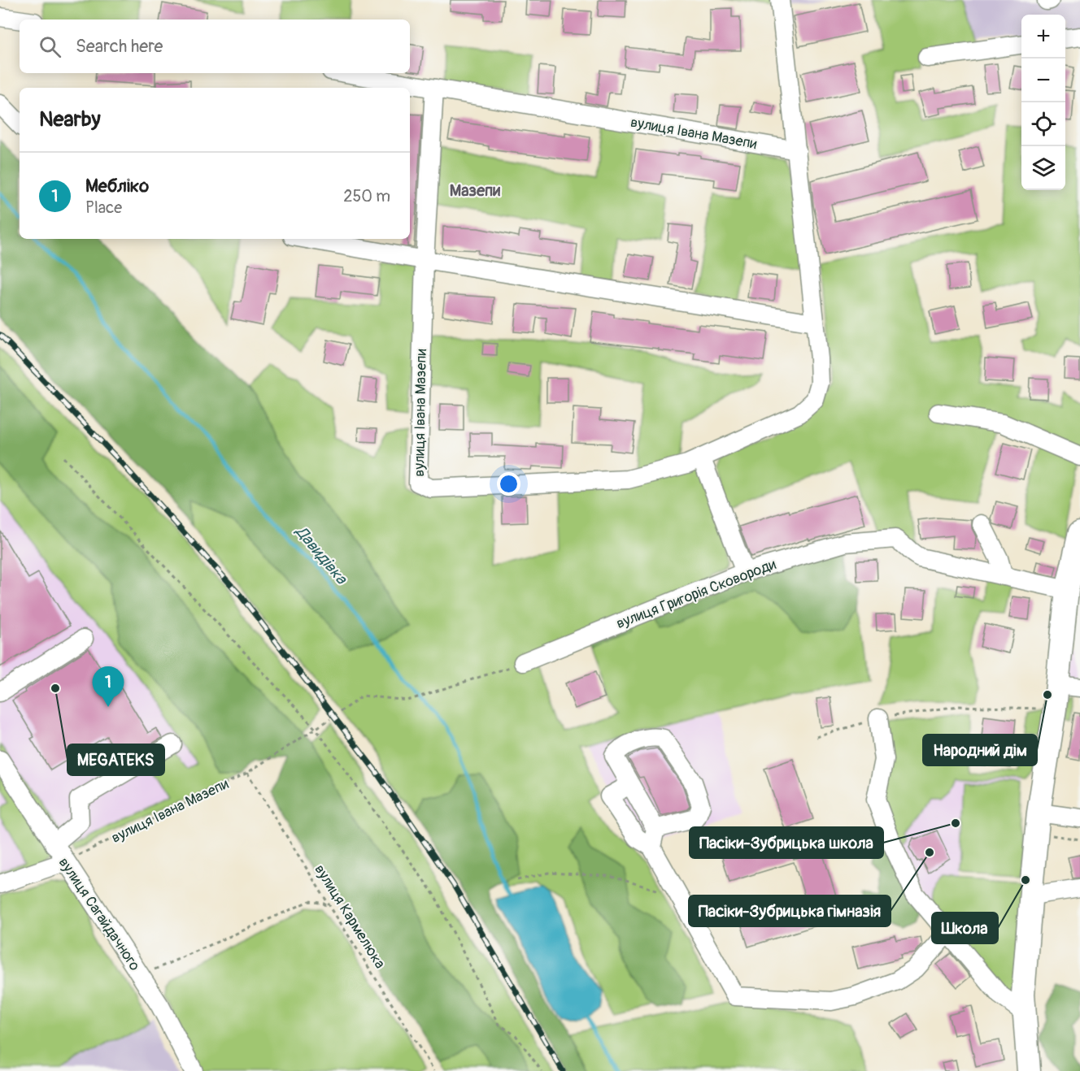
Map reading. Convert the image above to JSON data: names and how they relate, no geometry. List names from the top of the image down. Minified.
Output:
{"streets":{"street":["вулиця Івана Мазепи","вулиця Григорія Сковороди","вулиця Сагайдачного"],"path":["вулиця Кармелюка"]},"crossings":[["вулиця Івана Мазепи","вулиця Сагайдачного"],["вулиця Івана Мазепи","вулиця Кармелюка"]],"districts":["Мазепи"],"water":["Давидівка"],"places":["MEGATEKS","Народний дім","Пасіки-Зубрицька школа","Пасіки-Зубрицька гімназія","Школа"],"page":{"map_buttons":["+","−"],"search":"Search here","heading":"Nearby","list":[{"mark":"1","name":"Мебліко","note":"Place","value":"250 m"}],"pins":"1"}}
